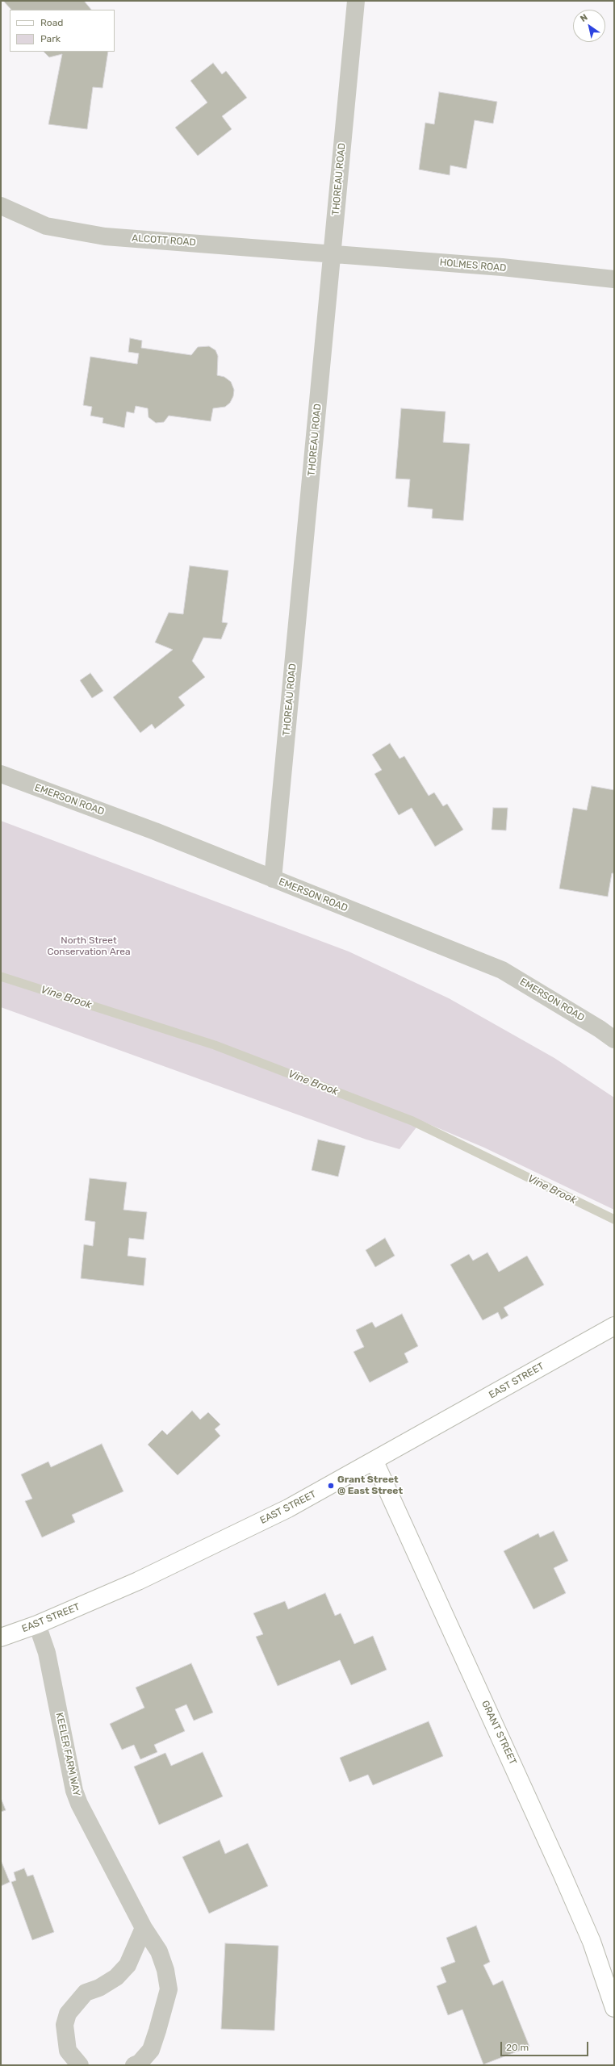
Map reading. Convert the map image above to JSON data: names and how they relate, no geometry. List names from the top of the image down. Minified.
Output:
{"streets":{"street":["THOREAU ROAD","ALCOTT ROAD","HOLMES ROAD","EMERSON ROAD","EAST STREET","GRANT STREET","KEELER FARM WAY"]},"crossings":[["THOREAU ROAD","ALCOTT ROAD"],["THOREAU ROAD","HOLMES ROAD"],["THOREAU ROAD","EMERSON ROAD"],["ALCOTT ROAD","HOLMES ROAD"],["EAST STREET","GRANT STREET"],["EAST STREET","KEELER FARM WAY"]],"water":["Vine Brook"],"parks":["North Street Conservation Area"],"places":["Grant Street @ East Street"],"legend":["Road","Park"],"scale_bar":"20 m","north":"top left"}
